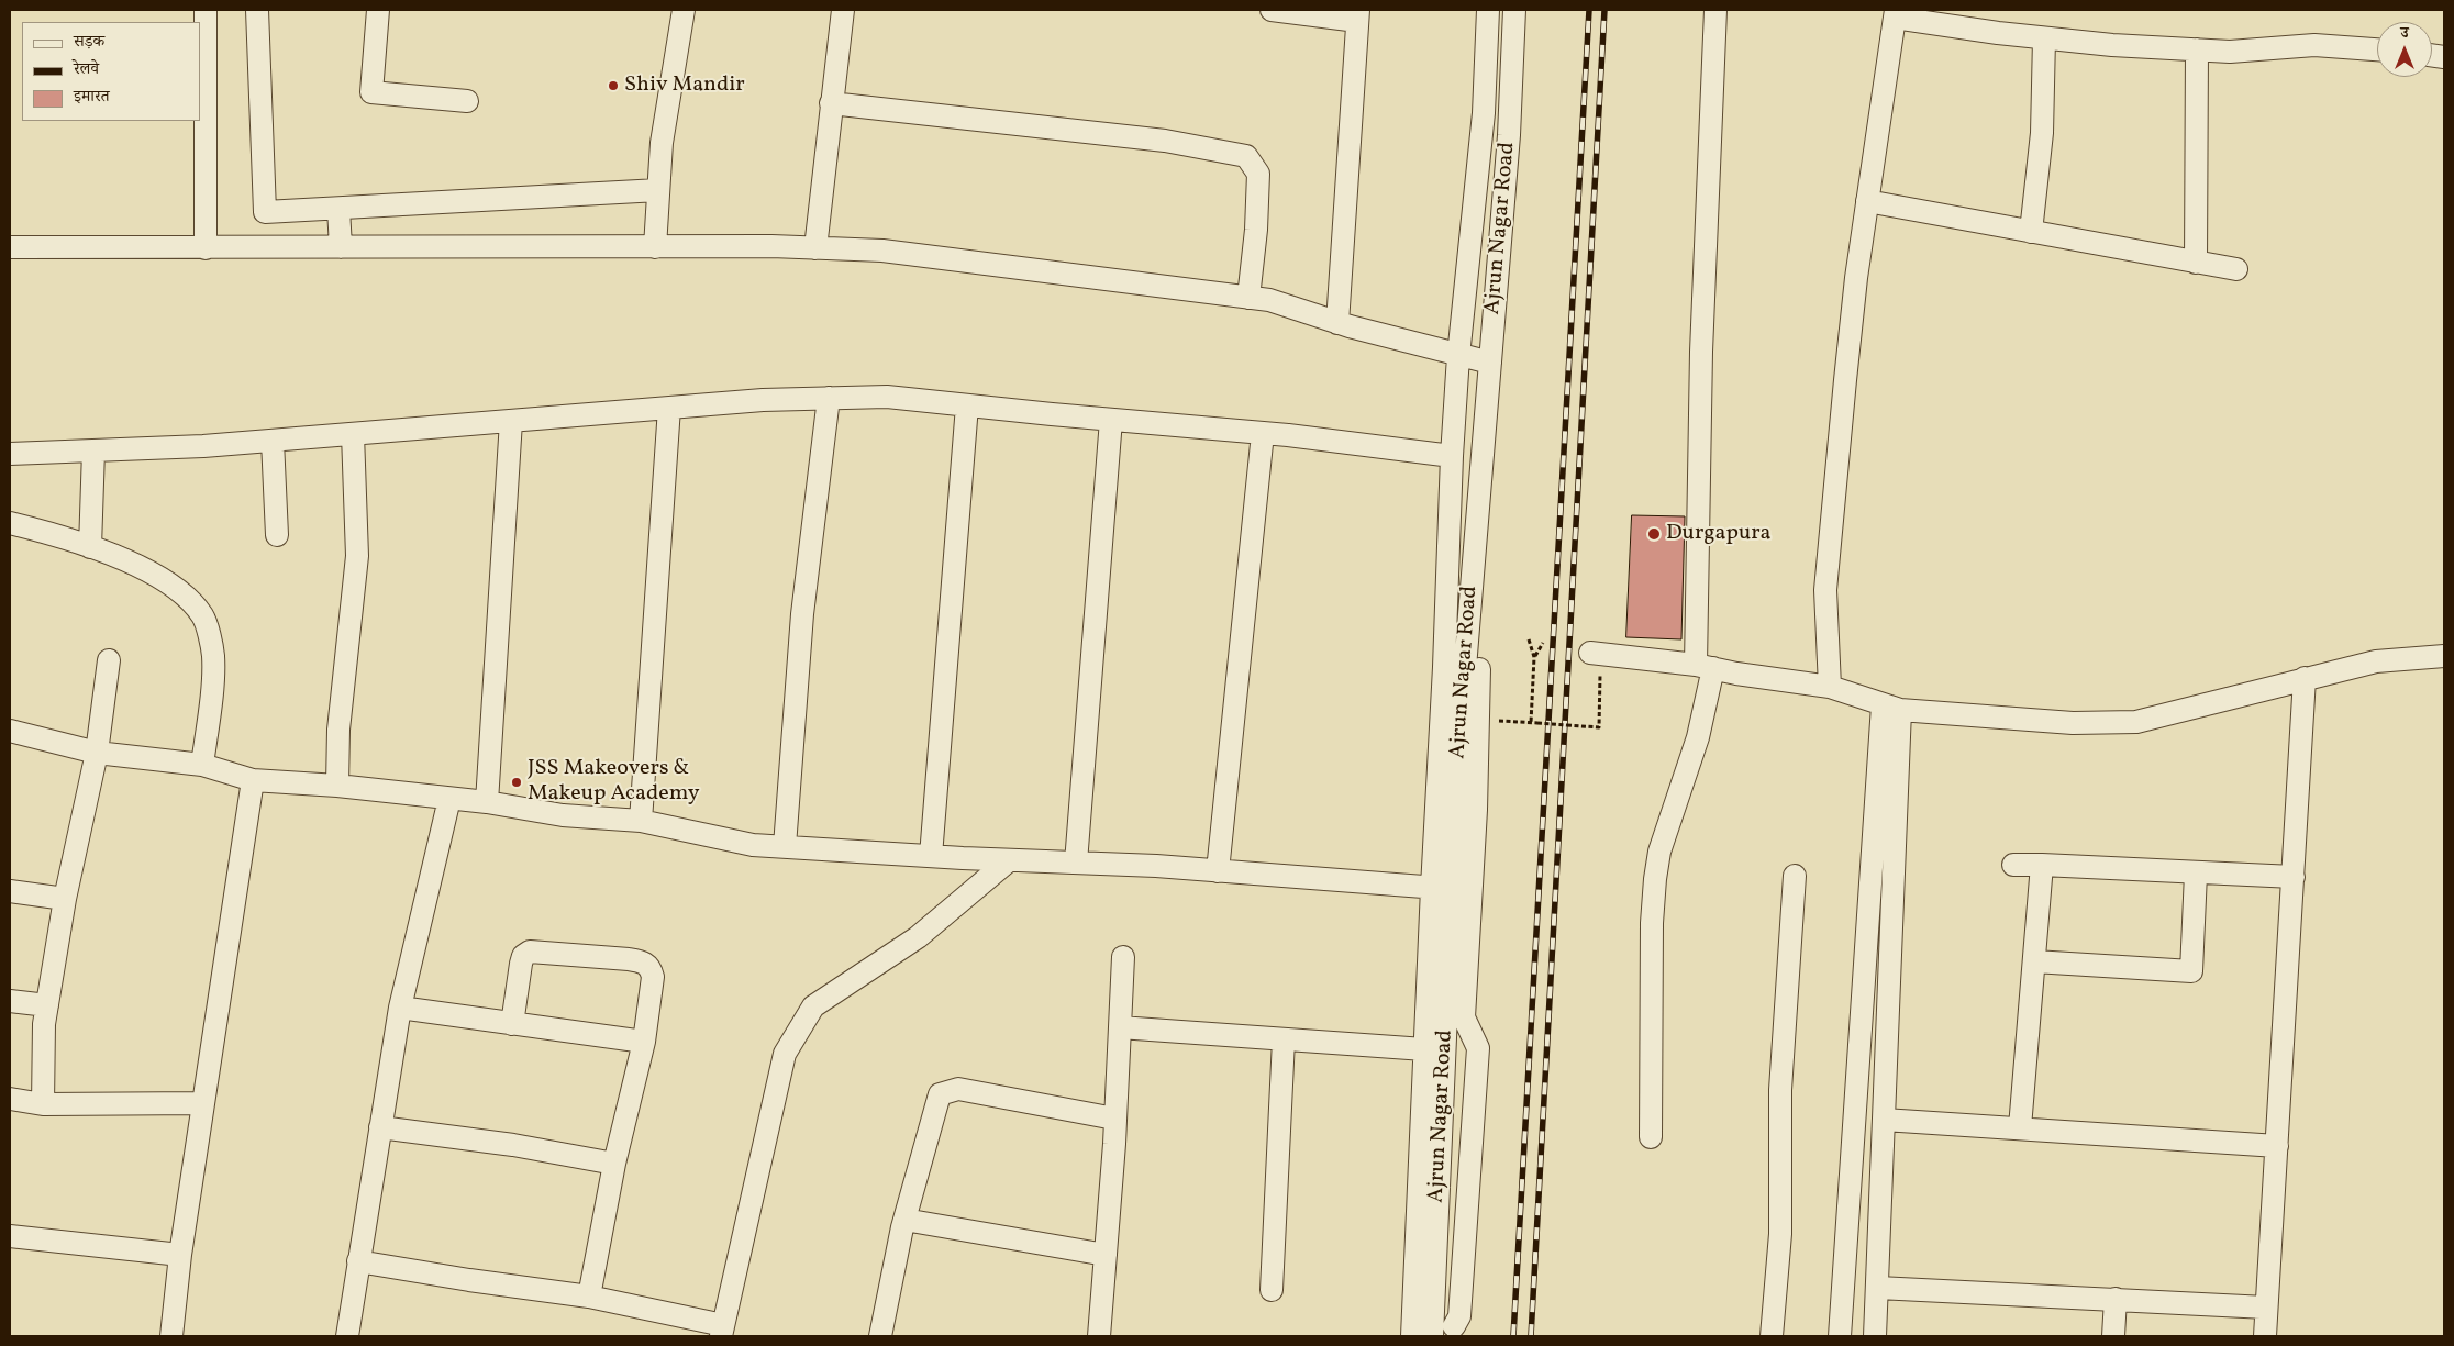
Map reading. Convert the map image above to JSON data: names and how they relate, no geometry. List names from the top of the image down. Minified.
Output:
{"streets":{"street":["Ajrun Nagar Road"]},"places":["Shiv Mandir","Durgapura","JSS Makeovers & Makeup Academy"],"legend":["सड़क","रेलवे","इमारत"],"north":"top"}
